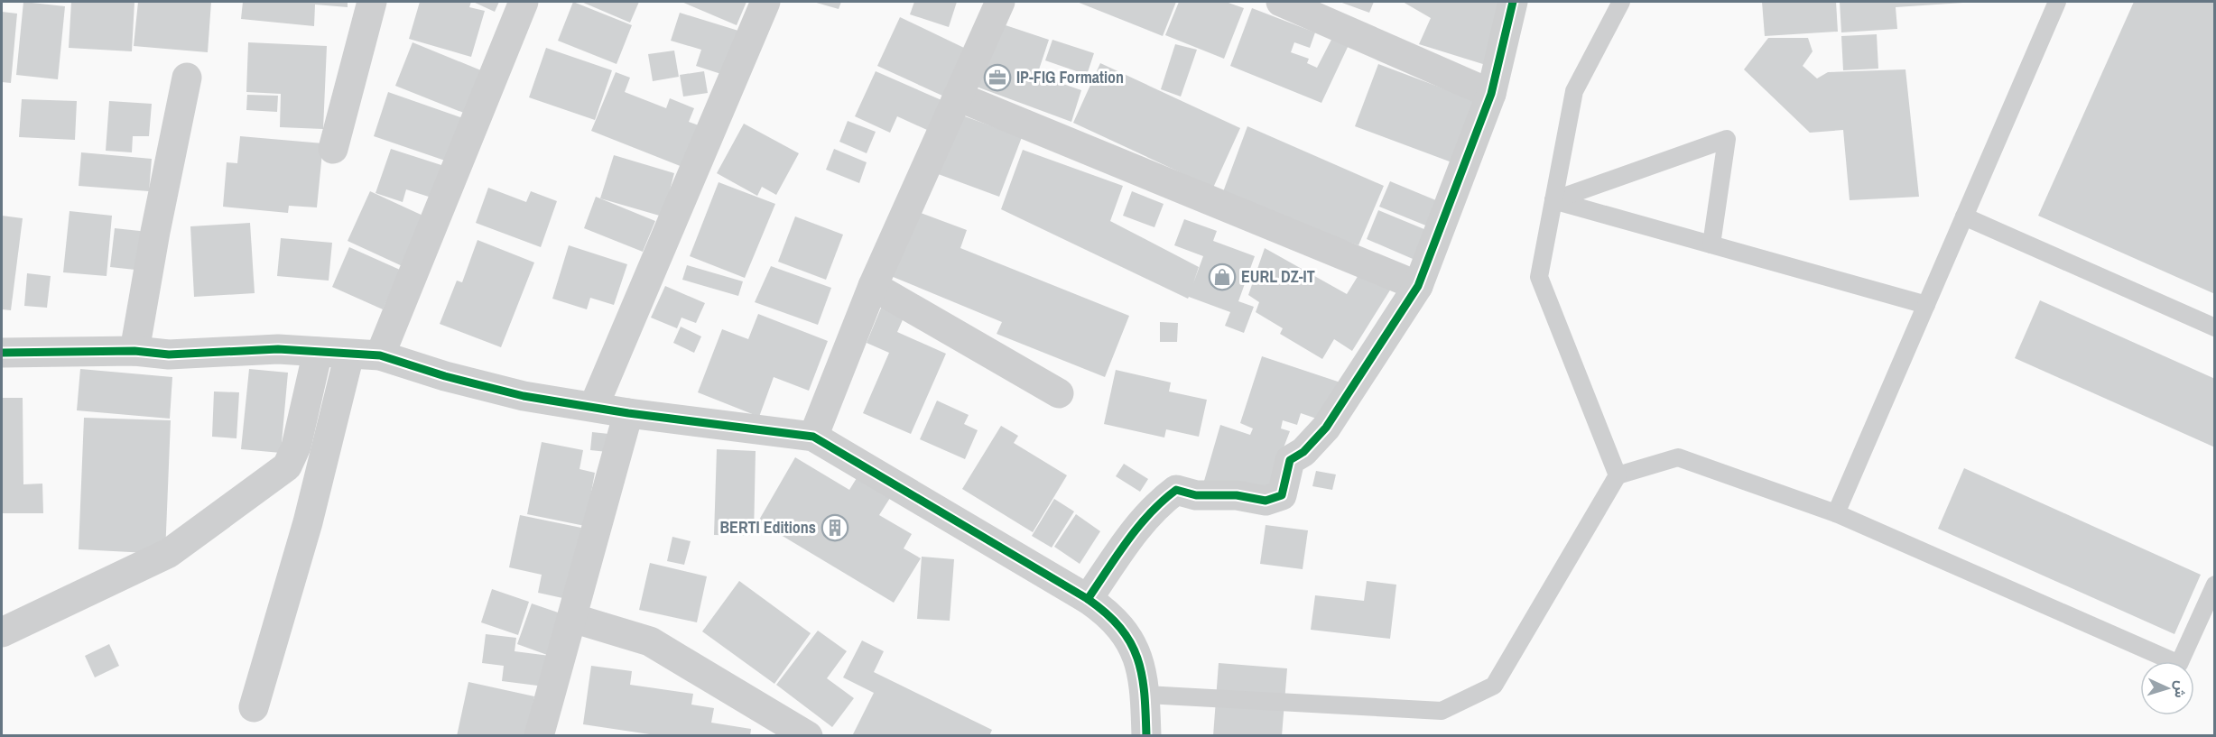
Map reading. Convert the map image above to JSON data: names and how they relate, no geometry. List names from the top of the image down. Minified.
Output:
{"places":{"office":["IP-FIG Formation"],"shop":["EURL DZ-IT"],"building":["BERTI Editions"]},"north":"right"}
